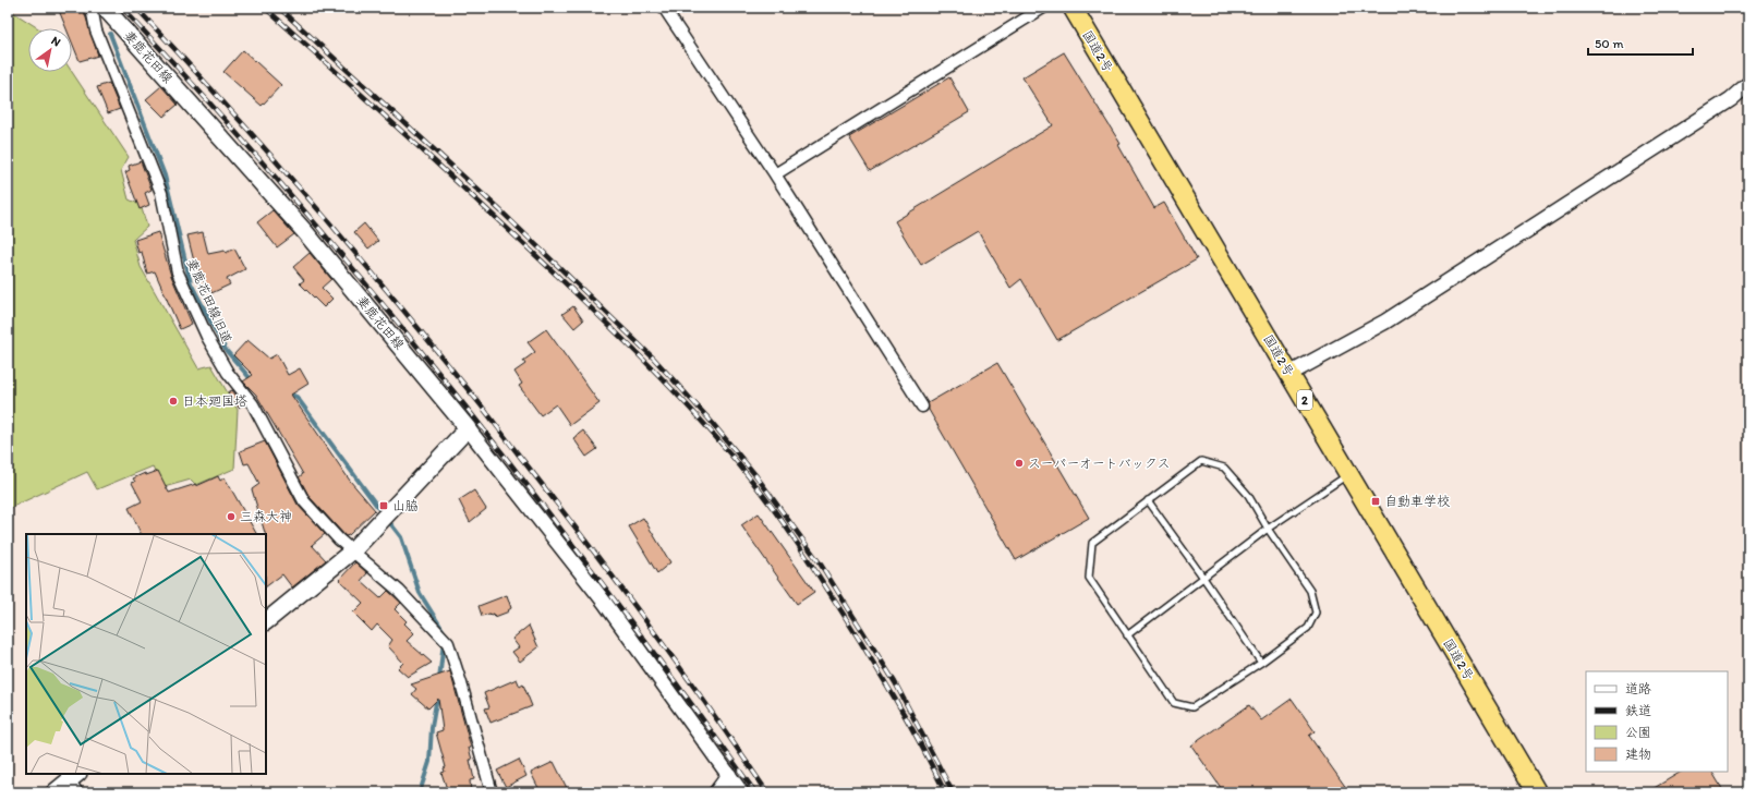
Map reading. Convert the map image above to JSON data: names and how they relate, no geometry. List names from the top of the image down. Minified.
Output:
{"streets":{"highway":["国道2号","2"],"main road":["妻鹿花田線"],"street":["妻鹿花田線旧道"]},"places":{"other":["日本廻国塔","スーパーオートバックス","三森大神"],"transit":["自動車学校","山脇"]},"legend":["道路","鉄道","公園","建物"],"scale_bar":"50 m","north":"top right"}
